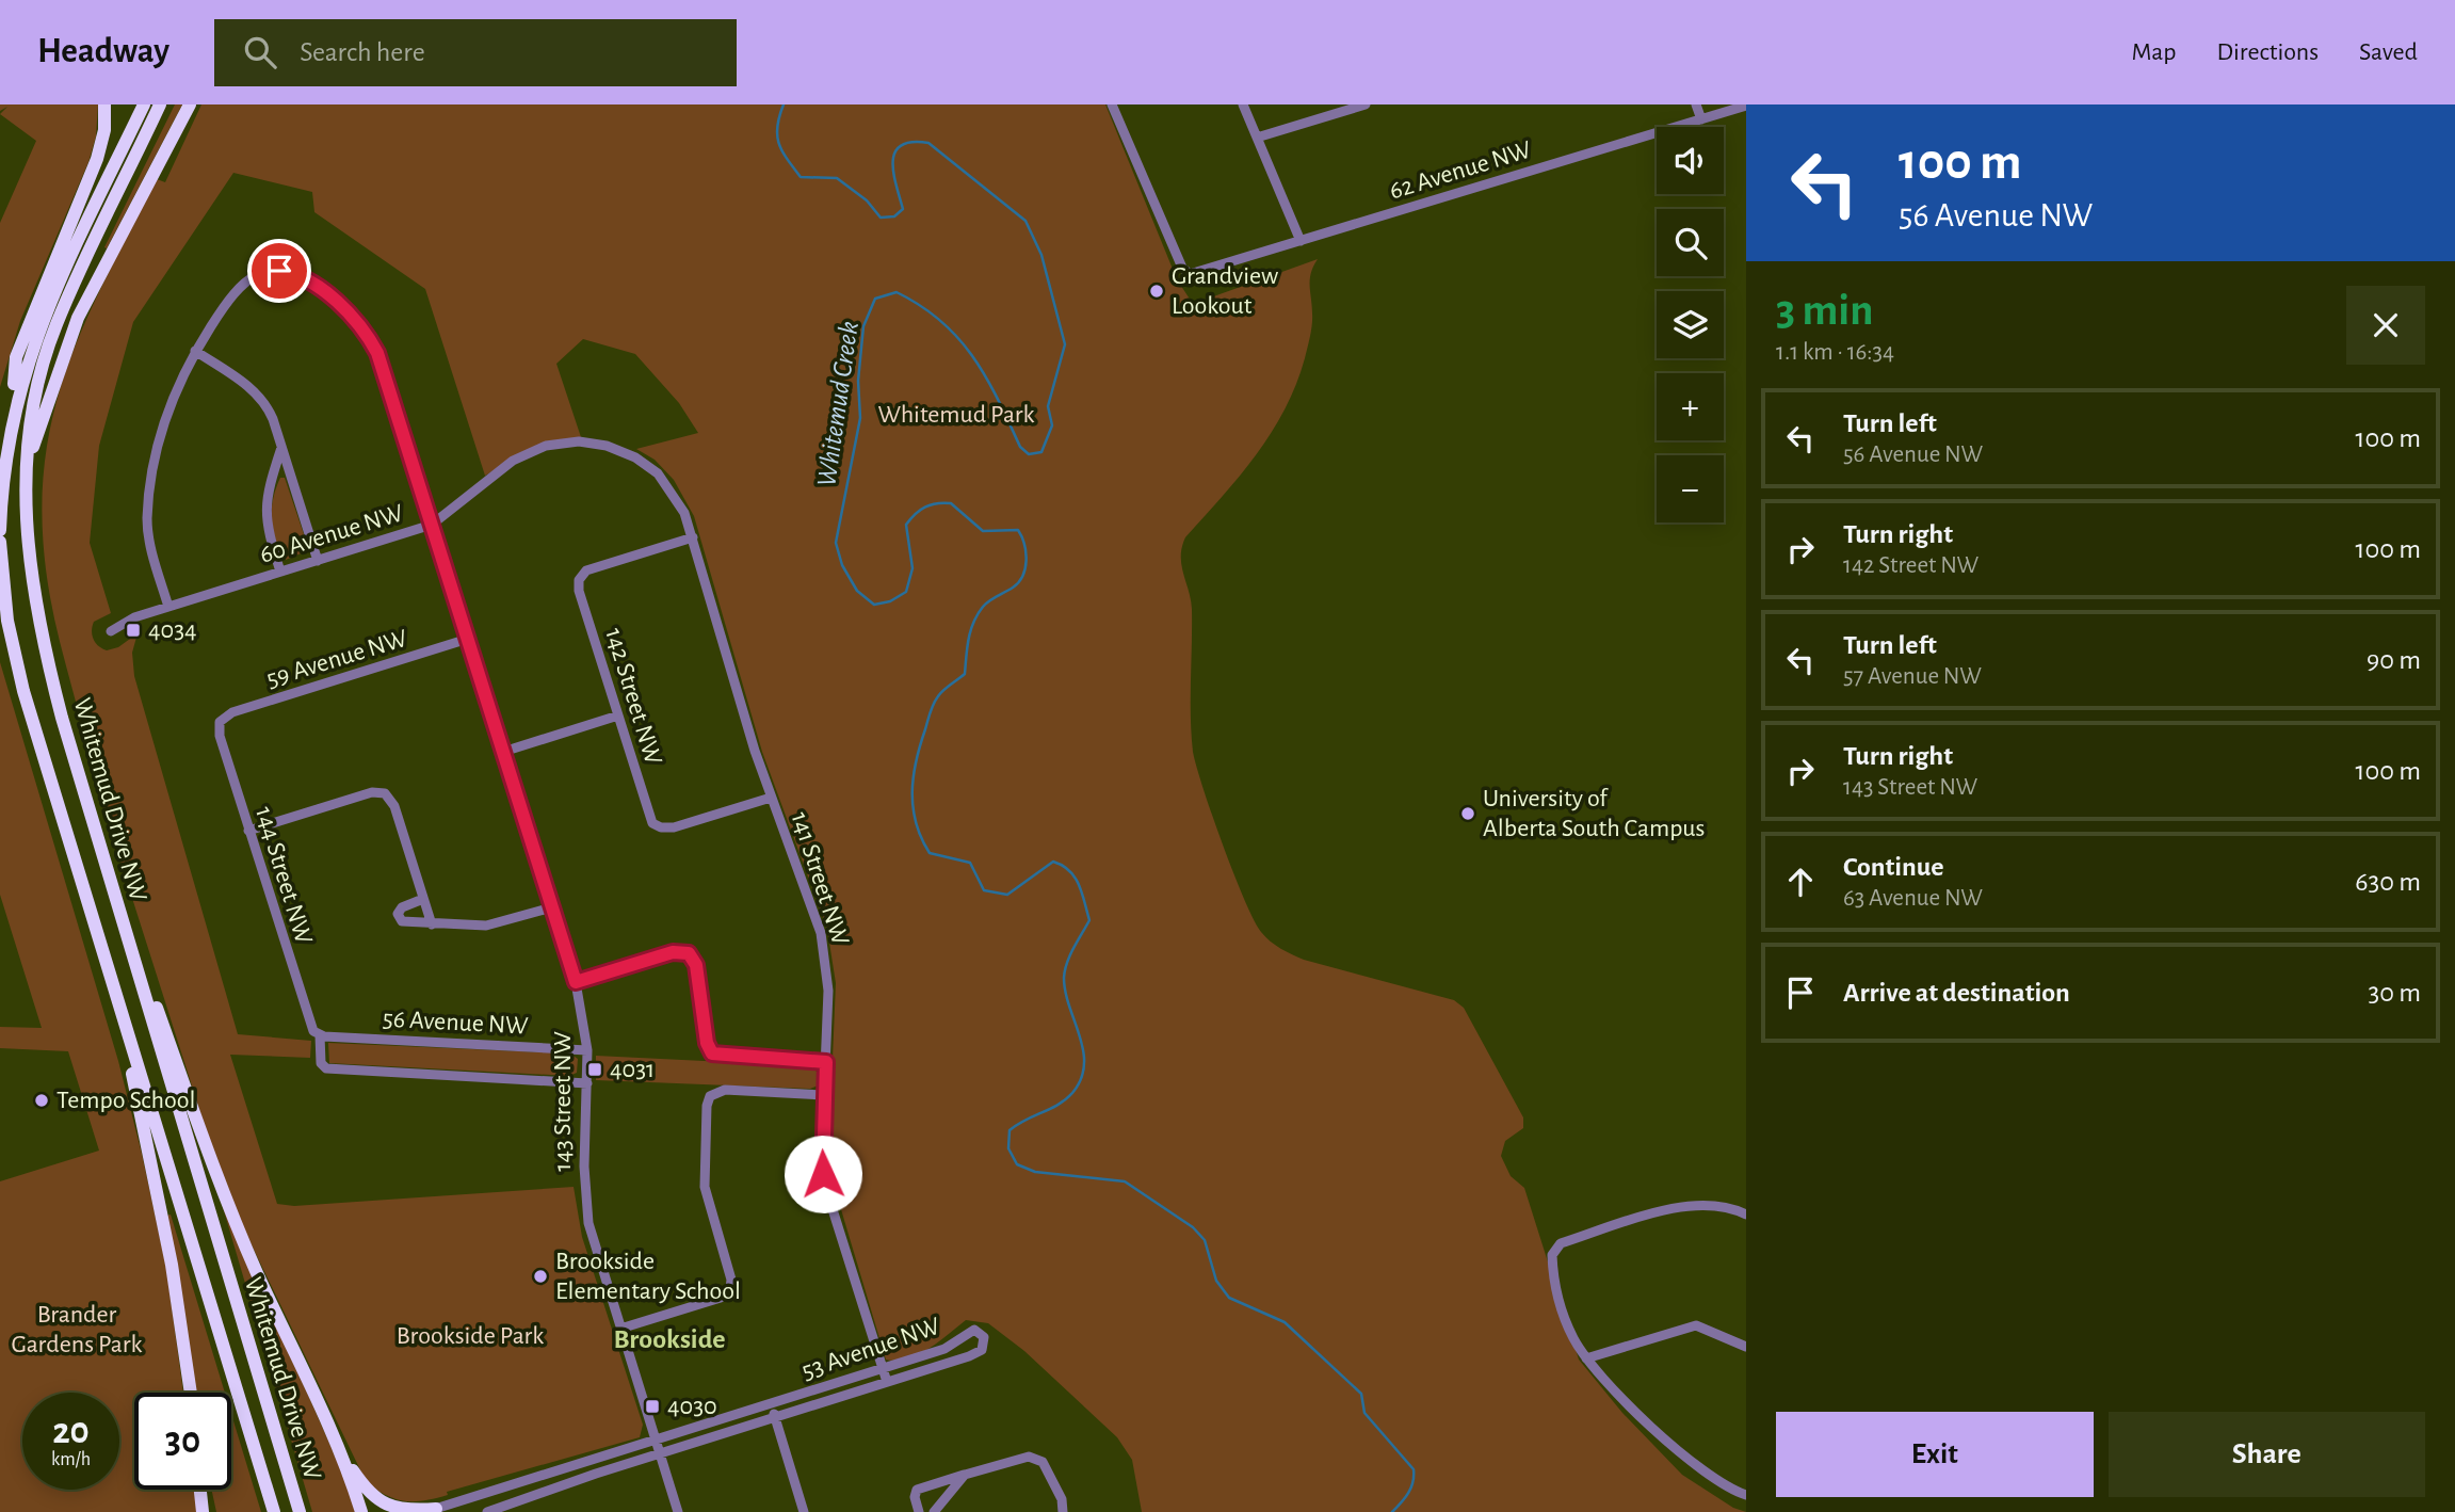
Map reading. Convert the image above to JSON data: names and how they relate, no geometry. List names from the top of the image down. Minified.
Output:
{"streets":{"highway":["Whitemud Drive NW"],"street":["62 Avenue NW","60 Avenue NW","59 Avenue NW","142 Street NW","144 Street NW","141 Street NW","56 Avenue NW","143 Street NW","53 Avenue NW"]},"crossings":[["60 Avenue NW","141 Street NW"],["60 Avenue NW","143 Street NW"],["59 Avenue NW","144 Street NW"],["59 Avenue NW","143 Street NW"],["142 Street NW","141 Street NW"],["144 Street NW","56 Avenue NW"],["141 Street NW","53 Avenue NW"],["56 Avenue NW","143 Street NW"],["143 Street NW","53 Avenue NW"]],"districts":["Brookside"],"water":["Whitemud Creek"],"parks":["Whitemud Park","Brander Gardens Park","Brookside Park"],"places":{"other":["Grandview Lookout","University of Alberta South Campus","Tempo School","Brookside Elementary School"],"transit":["4034","4031","4030"]},"page":{"header":"Headway","search":"Search here","nav":["Map","Directions","Saved"],"turn":["100 m","56 Avenue NW"],"map_buttons":["+","−"],"heading":["3 min","1.1 km · 16:34"],"list":[{"name":"Turn left","note":"56 Avenue NW","value":"100 m"},{"name":"Turn right","note":"142 Street NW","value":"100 m"},{"name":"Turn left","note":"57 Avenue NW","value":"90 m"},{"name":"Turn right","note":"143 Street NW","value":"100 m"},{"name":"Continue","note":"63 Avenue NW","value":"630 m"},{"name":"Arrive at destination","value":"30 m"}],"speed":"20 km/h","limit":"30","buttons":["Exit","Share"]}}
